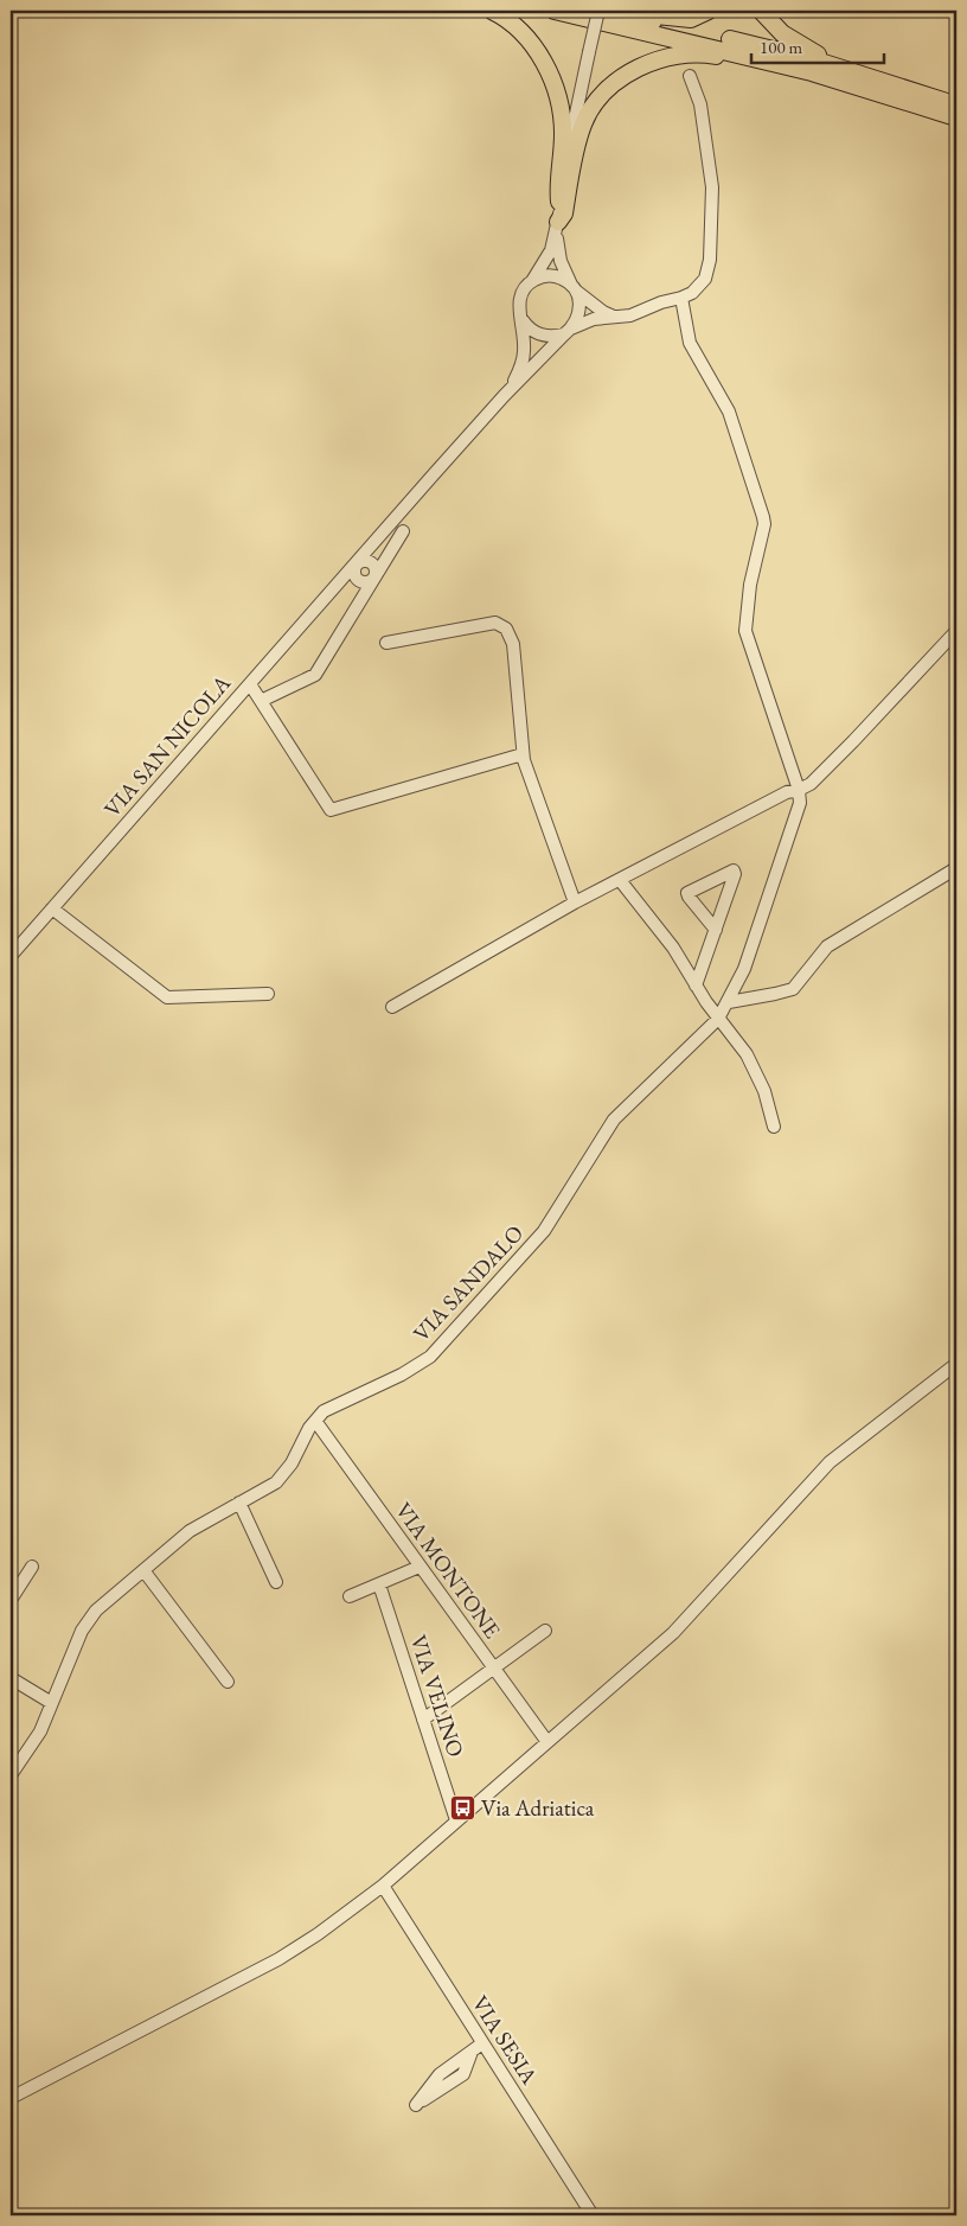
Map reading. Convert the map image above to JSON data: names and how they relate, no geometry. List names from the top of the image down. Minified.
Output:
{"streets":{"street":["VIA SAN NICOLA","VIA SANDALO","VIA MONTONE","VIA VELINO","VIA SESIA"]},"crossings":[["VIA SANDALO","VIA MONTONE"]],"places":{"bus stop":["Via Adriatica"]},"scale_bar":"100 m"}
